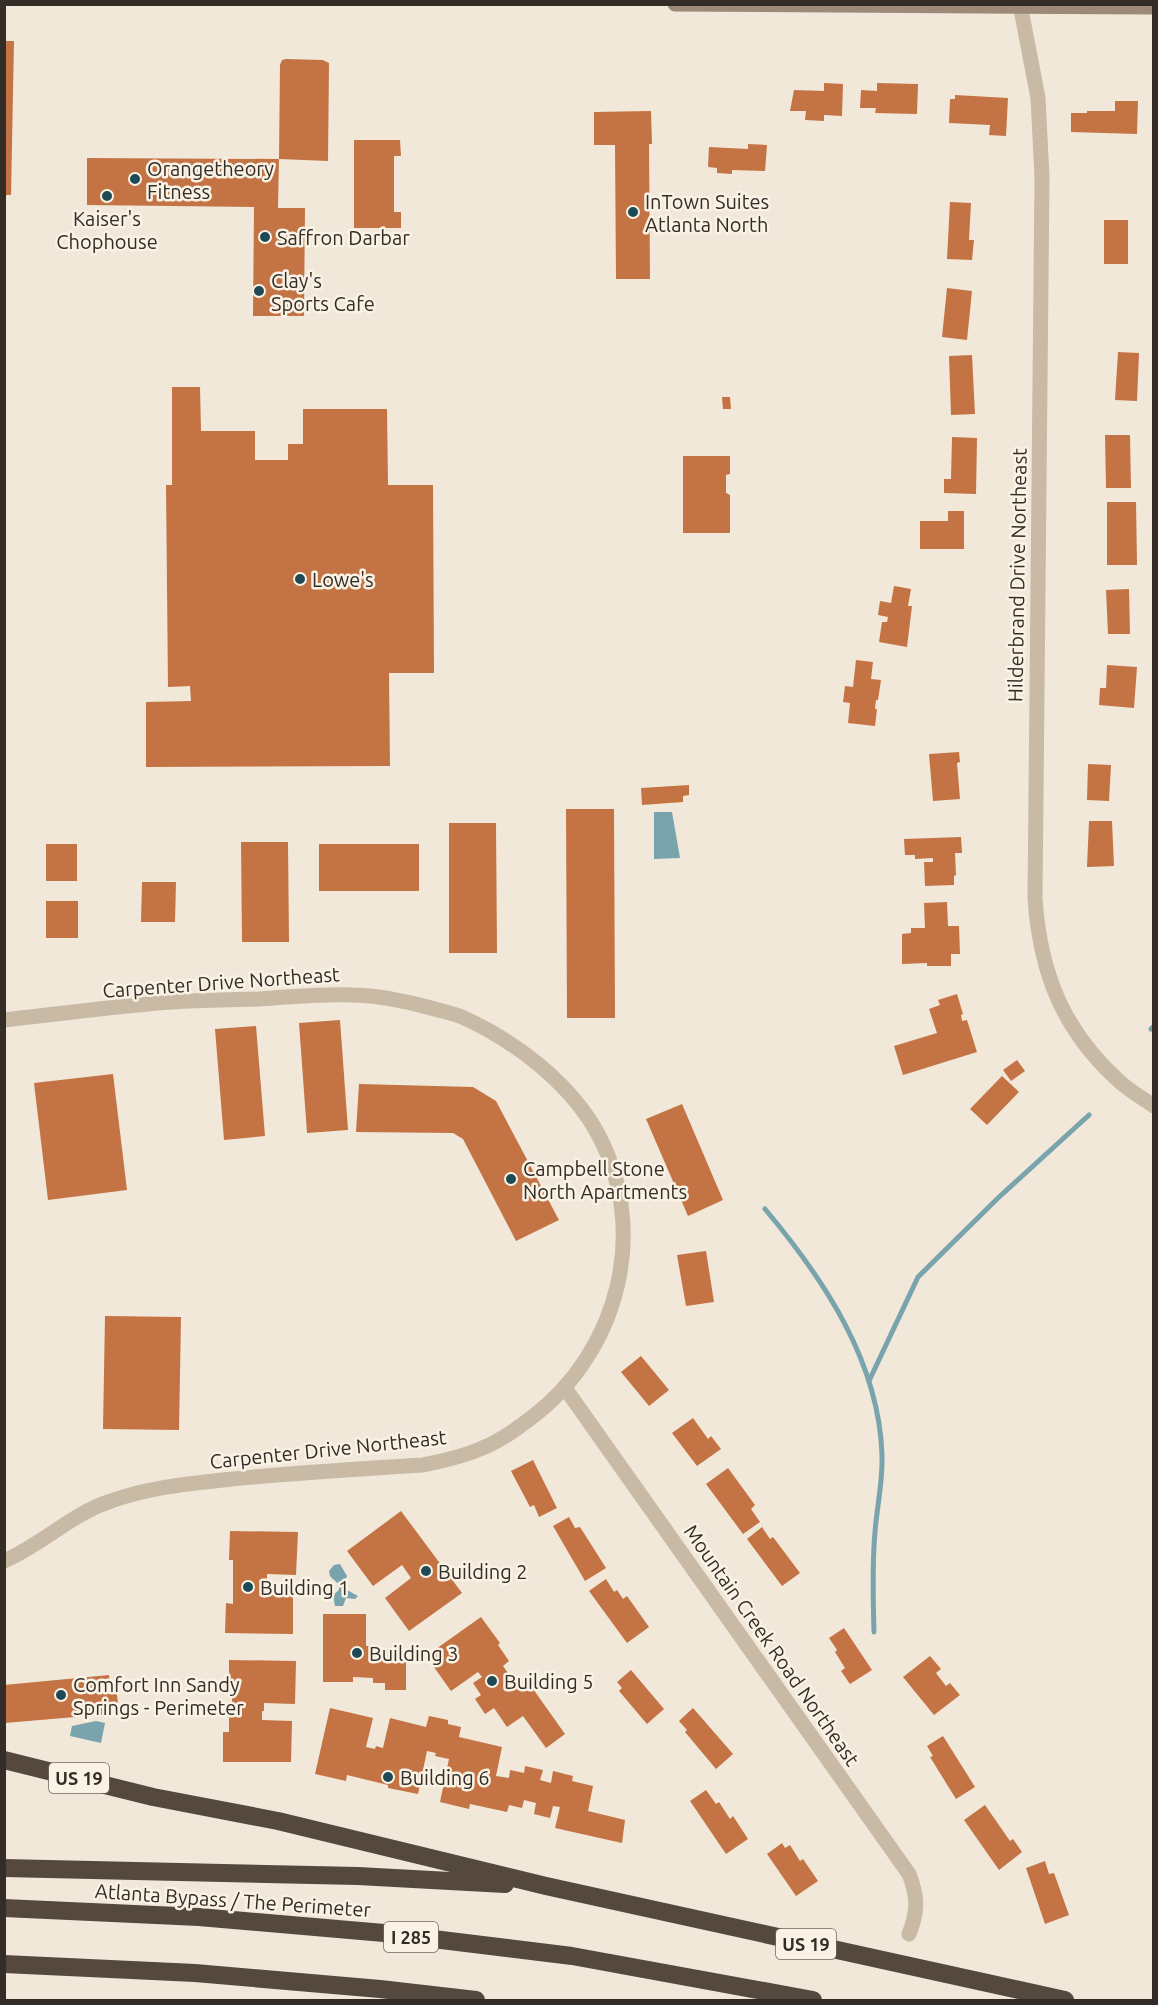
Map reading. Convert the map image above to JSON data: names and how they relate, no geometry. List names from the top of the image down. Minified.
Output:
{"streets":{"highway":["US 19","Atlanta Bypass / The Perimeter","I 285"],"street":["Hilderbrand Drive Northeast","Carpenter Drive Northeast","Mountain Creek Road Northeast"]},"crossings":[["Carpenter Drive Northeast","Mountain Creek Road Northeast"]],"places":["Orangetheory Fitness","Kaiser's Chophouse","InTown Suites Atlanta North","Saffron Darbar","Clay's Sports Cafe","Lowe's","Campbell Stone North Apartments","Building 2","Building 1","Building 3","Building 5","Comfort Inn Sandy Springs - Perimeter","Building 6"]}
